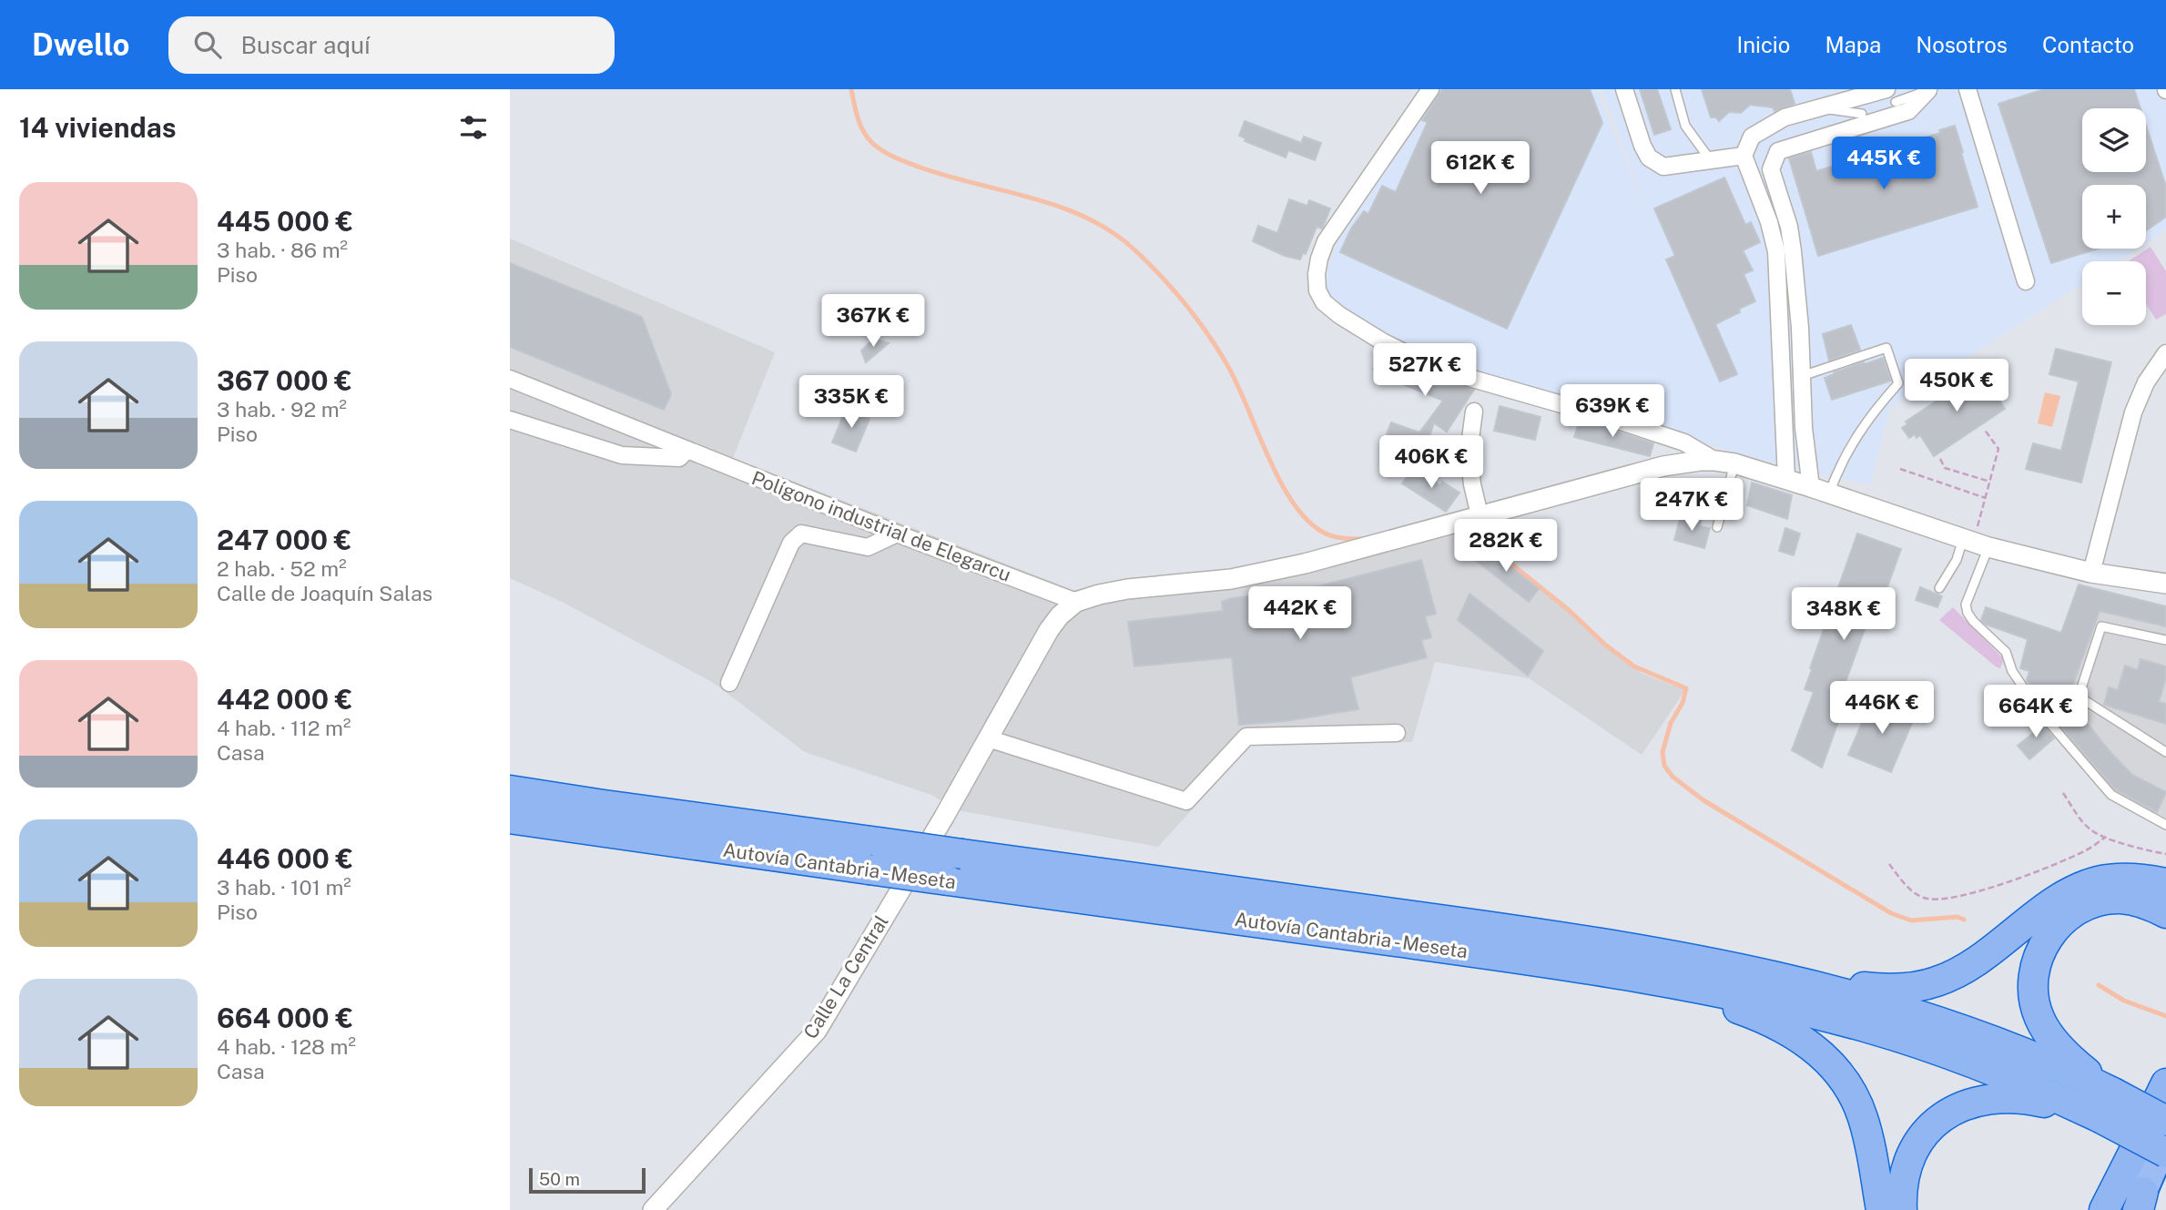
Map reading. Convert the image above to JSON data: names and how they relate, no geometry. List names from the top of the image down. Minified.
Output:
{"streets":{"highway":["Autovía Cantabria - Meseta"],"street":["Polígono industrial de Elegarcu","Calle La Central"]},"scale_bar":"50 m","page":{"header":"Dwello","search":"Buscar aquí","nav":["Inicio","Mapa","Nosotros","Contacto"],"heading":"14 viviendas","map_buttons":["+","−"],"price":["445K €","612K €","367K €","527K €","450K €","335K €","639K €","406K €","247K €","282K €","442K €","348K €","446K €","664K €"],"list":[{"name":"445 000 €","note":"3 hab. · 86 m² · Piso"},{"name":"367 000 €","note":"3 hab. · 92 m² · Piso"},{"name":"247 000 €","note":"2 hab. · 52 m² · Calle de Joaquín Salas"},{"name":"442 000 €","note":"4 hab. · 112 m² · Casa"},{"name":"446 000 €","note":"3 hab. · 101 m² · Piso"},{"name":"664 000 €","note":"4 hab. · 128 m² · Casa"}],"scale":"50 m"}}
